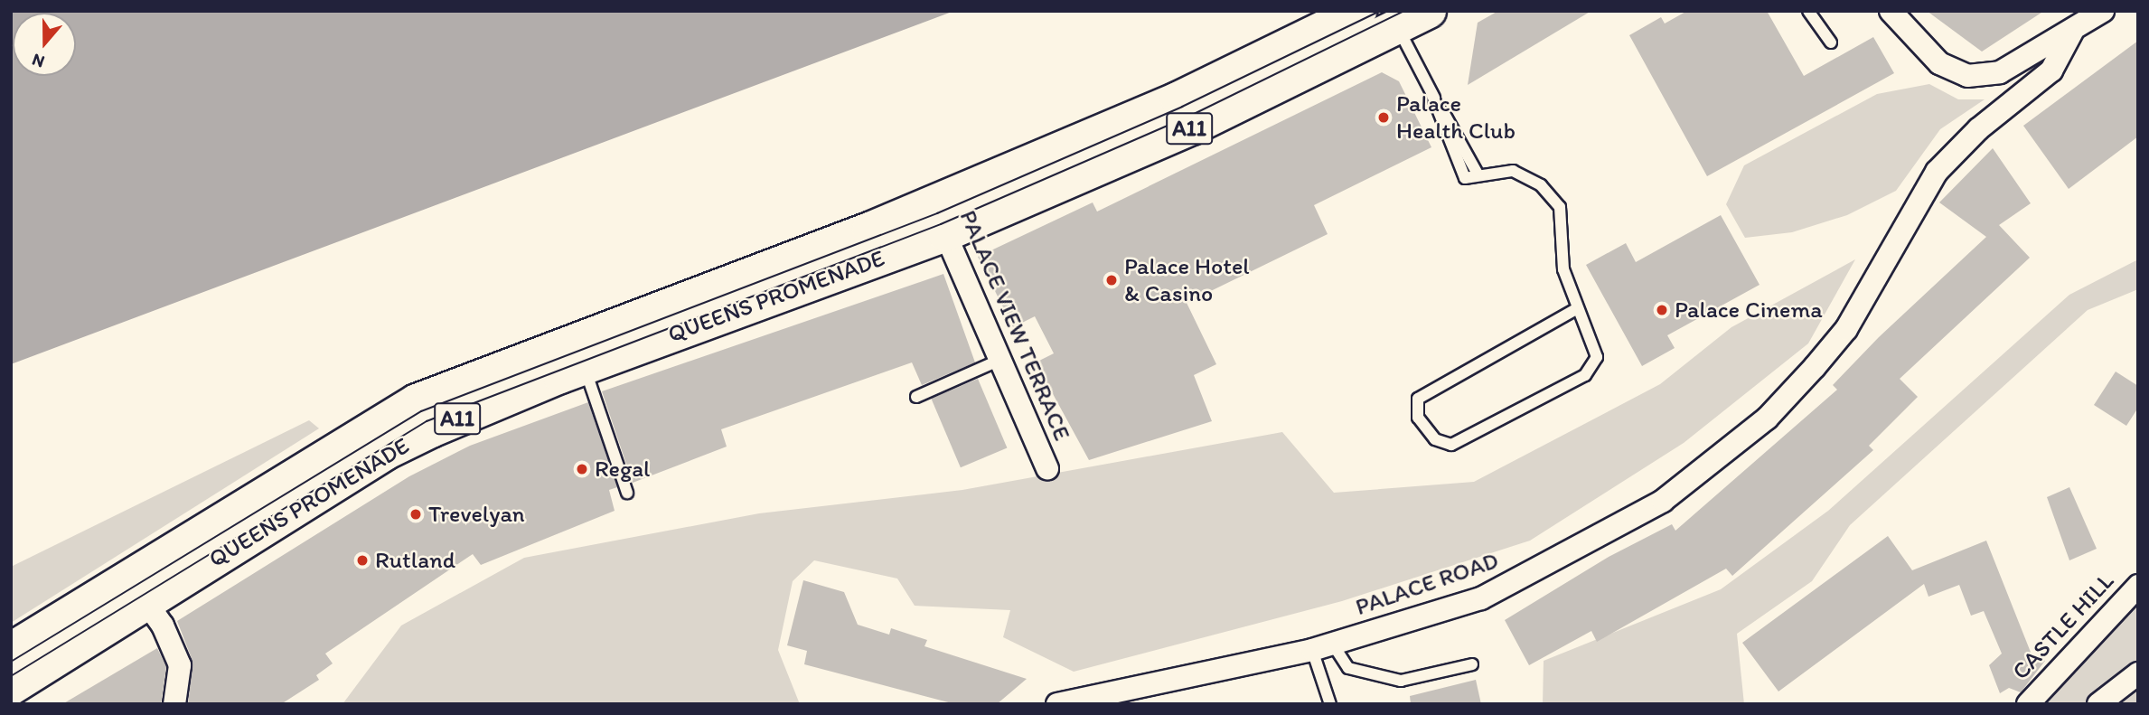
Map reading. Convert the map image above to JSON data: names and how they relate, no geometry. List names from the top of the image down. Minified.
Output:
{"streets":{"main road":["A11","QUEENS PROMENADE"],"street":["PALACE VIEW TERRACE","PALACE ROAD","CASTLE HILL"]},"crossings":[["A11","QUEENS PROMENADE"],["A11","PALACE VIEW TERRACE"],["QUEENS PROMENADE","PALACE VIEW TERRACE"]],"places":["Palace Health Club","Palace Hotel & Casino","Palace Cinema","Regal","Trevelyan","Rutland"],"north":"bottom"}
